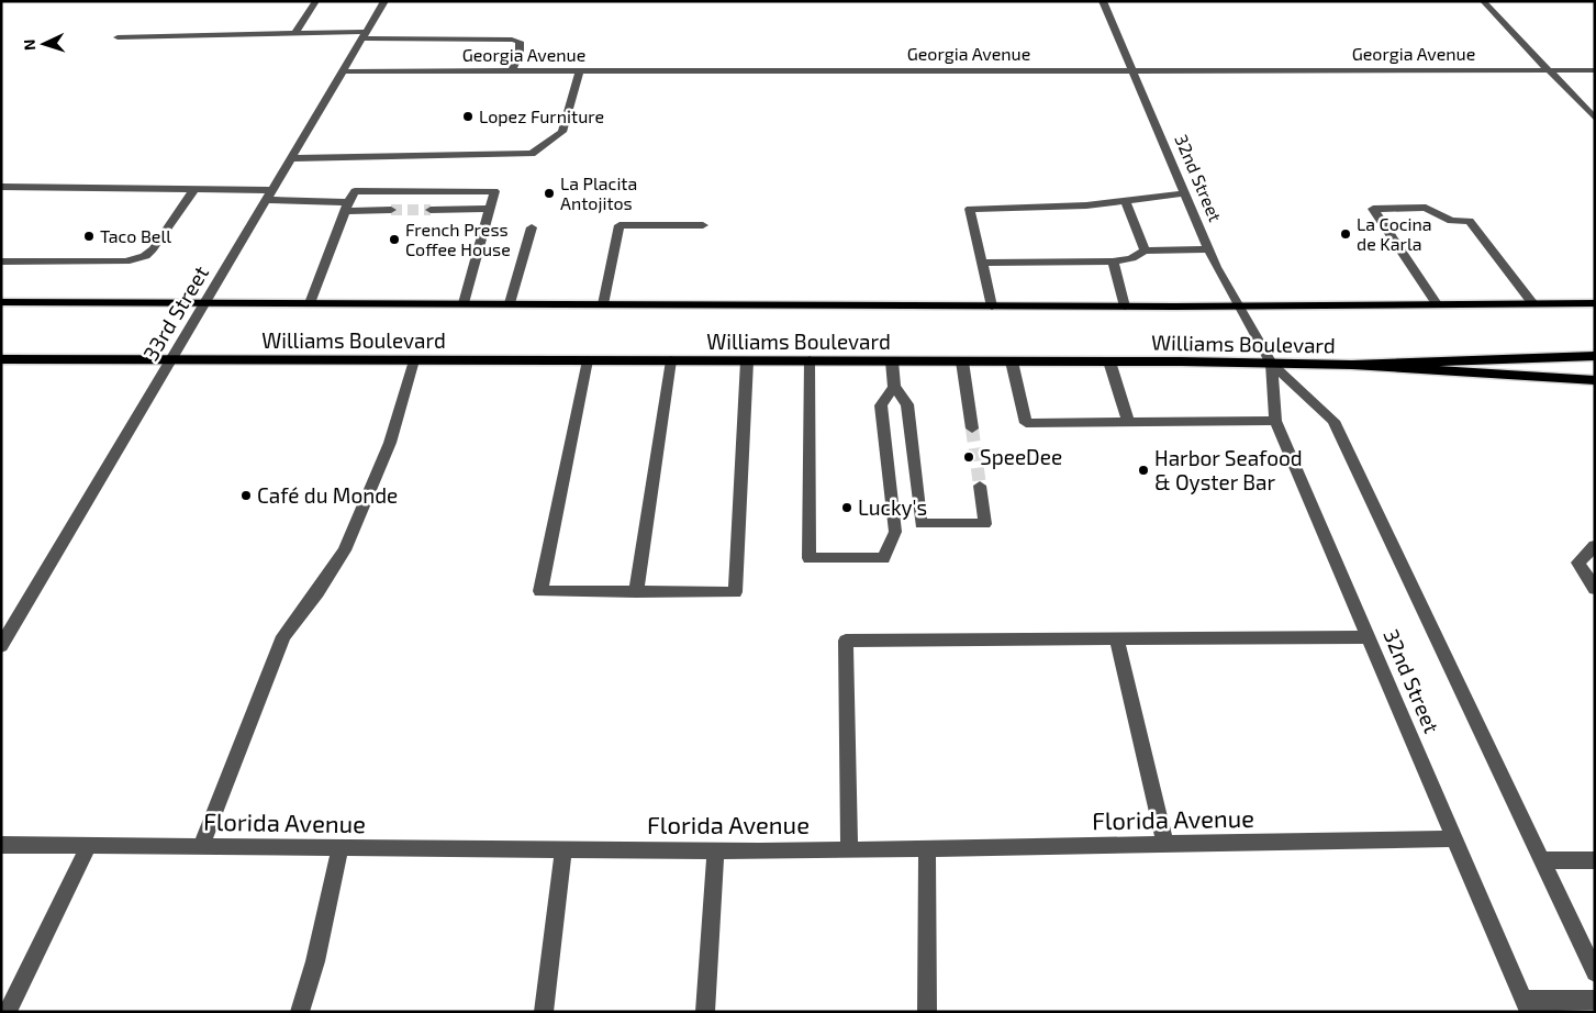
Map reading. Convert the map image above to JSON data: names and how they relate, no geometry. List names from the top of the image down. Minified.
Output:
{"streets":{"main road":["Williams Boulevard"],"street":["Georgia Avenue","32nd Street","33rd Street","Florida Avenue"]},"crossings":[["Georgia Avenue","32nd Street"],["Georgia Avenue","33rd Street"],["32nd Street","Williams Boulevard"],["32nd Street","Florida Avenue"],["33rd Street","Williams Boulevard"]],"places":["Lopez Furniture","La Placita Antojitos","La Cocina de Karla","Taco Bell","French Press Coffee House","SpeeDee","Harbor Seafood & Oyster Bar","Café du Monde","Lucky's"],"north":"left"}
